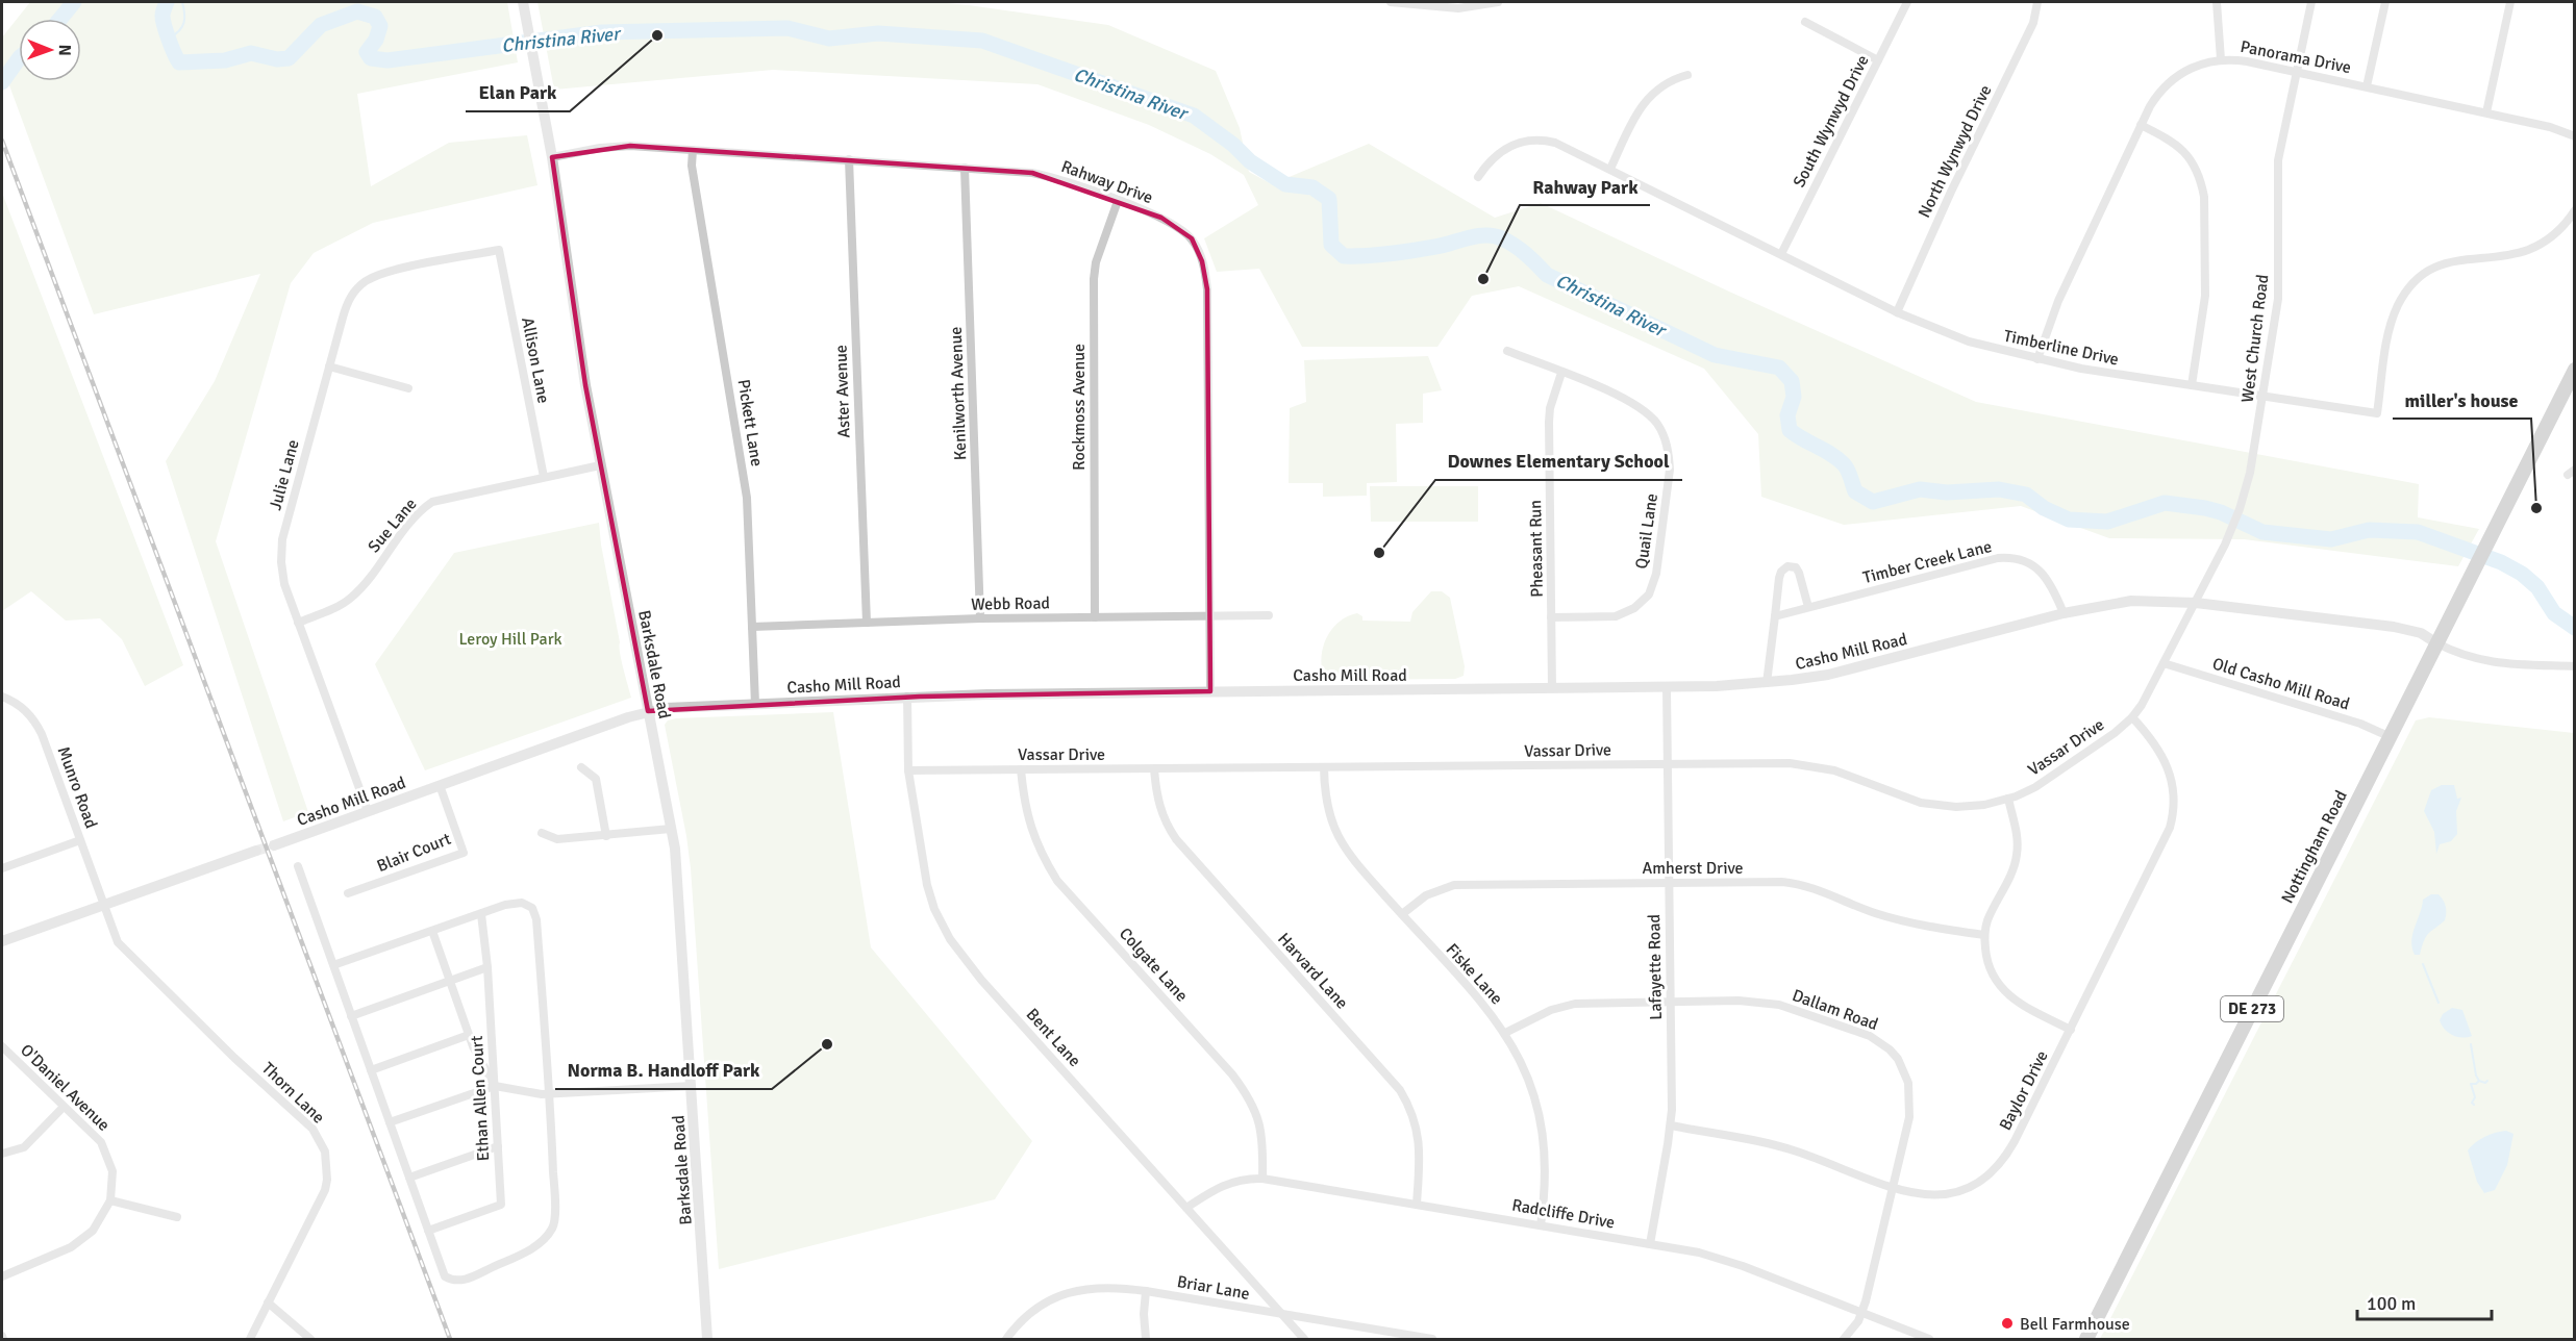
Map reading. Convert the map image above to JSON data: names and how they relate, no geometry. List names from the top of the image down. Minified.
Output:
{"streets":{"main road":["Nottingham Road","DE 273"],"street":["Panorama Drive","South Wynwyd Drive","North Wynwyd Drive","Rahway Drive","West Church Road","Timberline Drive","Allison Lane","Aster Avenue","Kenilworth Avenue","Rockmoss Avenue","Pickett Lane","Julie Lane","Sue Lane","Quail Lane","Pheasant Run","Timber Creek Lane","Webb Road","Casho Mill Road","Barksdale Road","Old Casho Mill Road","Vassar Drive","Munro Road","Blair Court","Amherst Drive","Colgate Lane","Lafayette Road","Harvard Lane","Fiske Lane","Dallam Road","Bent Lane","O'Daniel Avenue","Baylor Drive","Thorn Lane","Ethan Allen Court","Radcliffe Drive","Briar Lane"]},"crossings":[["Panorama Drive","West Church Road"],["Panorama Drive","Timberline Drive"],["South Wynwyd Drive","Timberline Drive"],["North Wynwyd Drive","Timberline Drive"],["Rahway Drive","Aster Avenue"],["Rahway Drive","Kenilworth Avenue"],["Rahway Drive","Rockmoss Avenue"],["Rahway Drive","Pickett Lane"],["Rahway Drive","Webb Road"],["Rahway Drive","Casho Mill Road"],["Rahway Drive","Barksdale Road"],["West Church Road","Timberline Drive"],["West Church Road","Casho Mill Road"],["West Church Road","Old Casho Mill Road"],["West Church Road","Vassar Drive"],["Allison Lane","Julie Lane"],["Allison Lane","Sue Lane"],["Aster Avenue","Webb Road"],["Kenilworth Avenue","Webb Road"],["Rockmoss Avenue","Webb Road"],["Pickett Lane","Webb Road"],["Pickett Lane","Casho Mill Road"],["Julie Lane","Sue Lane"],["Julie Lane","Casho Mill Road"],["Sue Lane","Barksdale Road"],["Quail Lane","Pheasant Run"],["Pheasant Run","Casho Mill Road"],["Timber Creek Lane","Casho Mill Road"],["Casho Mill Road","Barksdale Road"],["Casho Mill Road","Nottingham Road"],["Casho Mill Road","Blair Court"],["Casho Mill Road","Lafayette Road"],["Casho Mill Road","Bent Lane"],["Old Casho Mill Road","Vassar Drive"],["Old Casho Mill Road","Nottingham Road"],["Vassar Drive","Colgate Lane"],["Vassar Drive","Lafayette Road"],["Vassar Drive","Harvard Lane"],["Vassar Drive","Fiske Lane"],["Vassar Drive","Bent Lane"],["Vassar Drive","Baylor Drive"],["Munro Road","Thorn Lane"],["Amherst Drive","Lafayette Road"],["Amherst Drive","Fiske Lane"],["Colgate Lane","Radcliffe Drive"],["Lafayette Road","Dallam Road"],["Lafayette Road","Baylor Drive"],["Lafayette Road","Radcliffe Drive"],["Harvard Lane","Radcliffe Drive"],["Fiske Lane","Dallam Road"],["Fiske Lane","Radcliffe Drive"],["Dallam Road","Baylor Drive"],["Dallam Road","Radcliffe Drive"],["Bent Lane","Radcliffe Drive"],["Bent Lane","Briar Lane"]],"water":["Christina River"],"parks":["Leroy Hill Park"],"places":["Elan Park","Rahway Park","miller's house","Downes Elementary School","Norma B. Handloff Park","Bell Farmhouse"],"scale_bar":"100 m","north":"right"}
